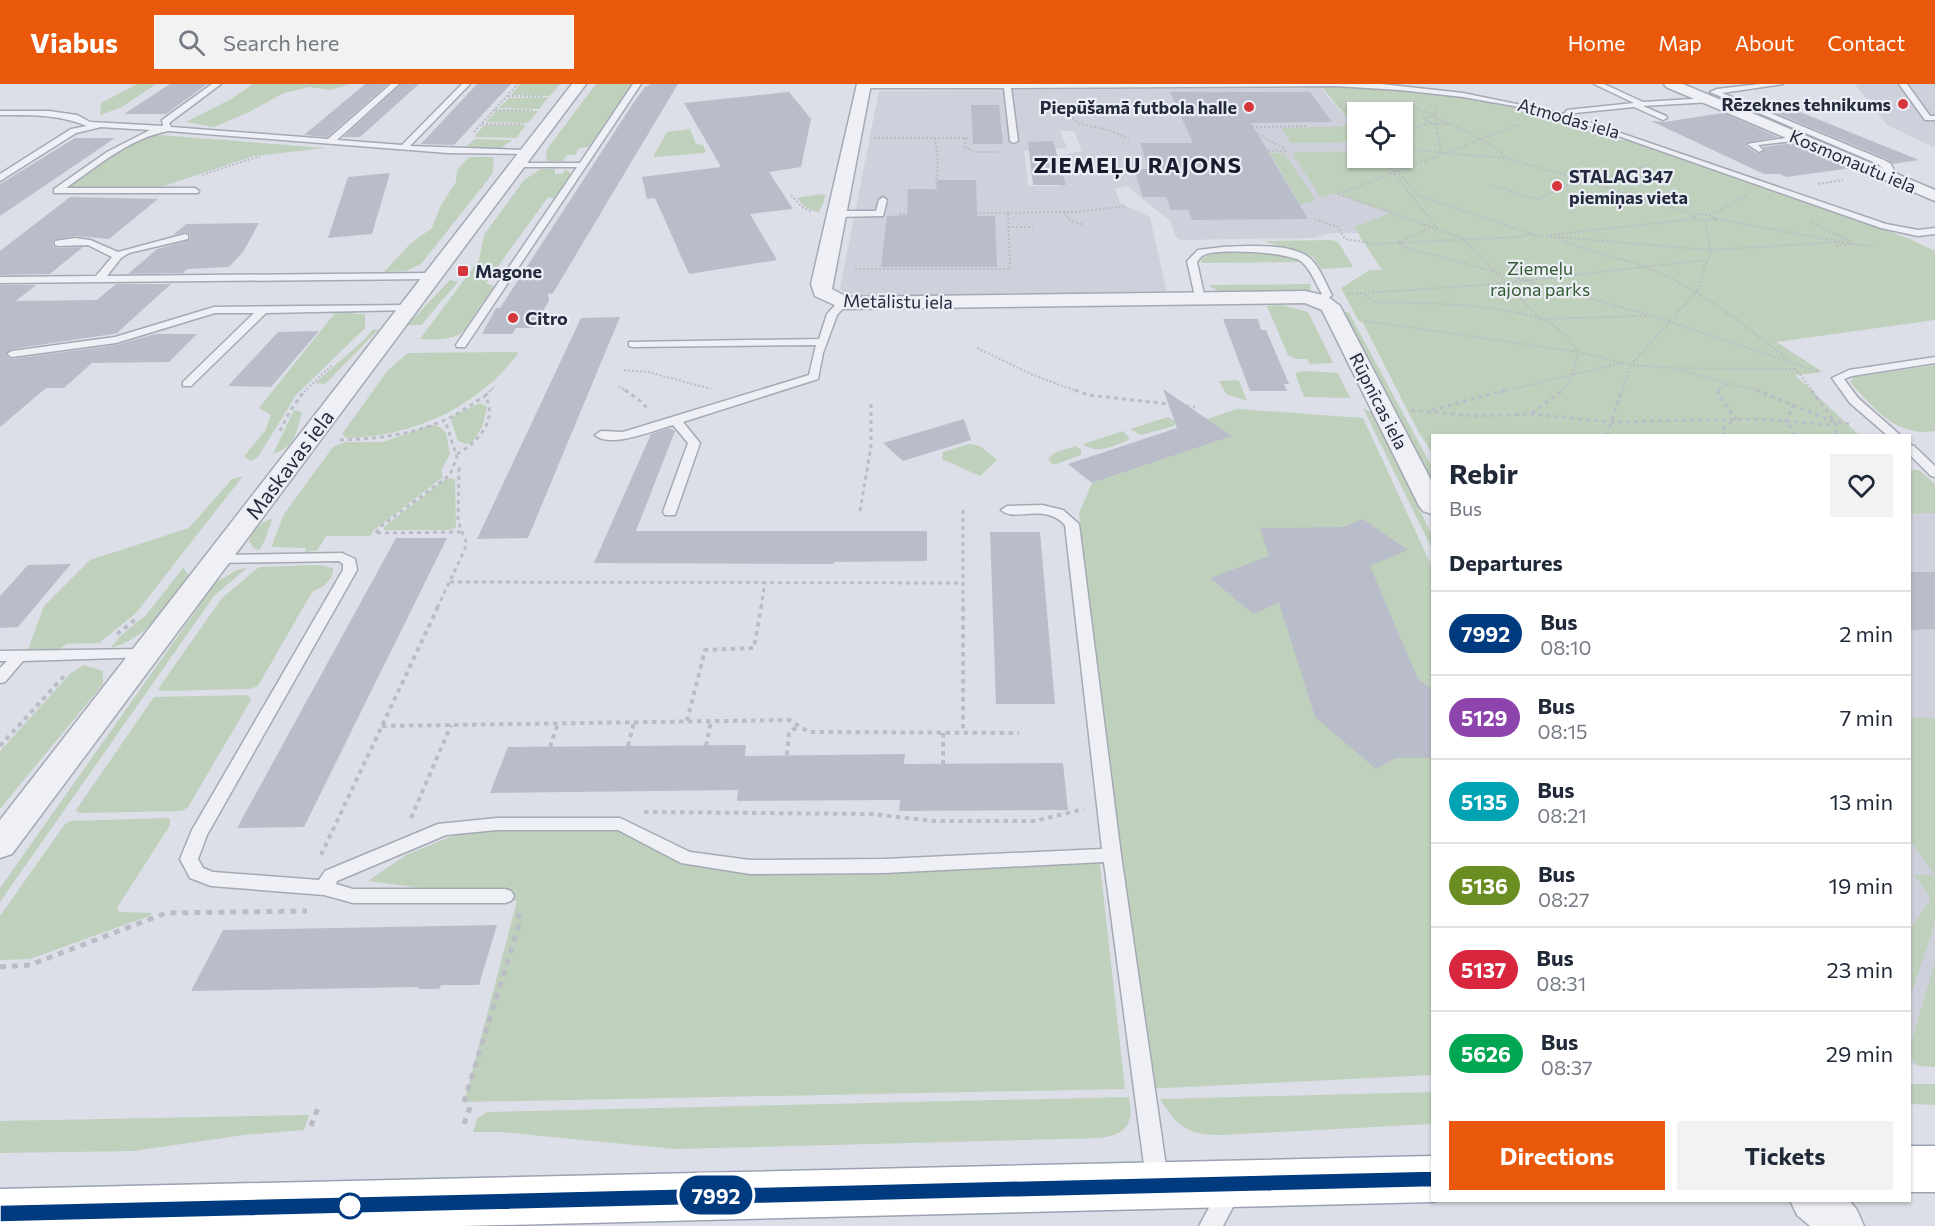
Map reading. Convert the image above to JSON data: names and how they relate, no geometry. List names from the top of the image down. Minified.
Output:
{"streets":{"street":["Kosmonautu iela","Metālistu iela","Rūpnīcas iela","Maskavas iela"],"lane":["Atmodas iela"]},"crossings":[["Atmodas iela","Metālistu iela"],["Metālistu iela","Rūpnīcas iela"]],"districts":["ZIEMEĻU RAJONS"],"parks":["Ziemeļu rajona parks"],"places":{"other":["Rēzeknes tehnikums","Piepūšamā futbola halle","STALAG 347 piemiņas vieta","Citro"],"transit":["Magone"]},"lines":["bus line 7992"],"page":{"header":"Viabus","search":"Search here","nav":["Home","Map","About","Contact"],"on_map":"7992","heading":[["Rebir","Bus"],"Departures"],"list":[{"mark":"7992","name":"Bus","note":"08:10","value":"2 min"},{"mark":"5129","name":"Bus","note":"08:15","value":"7 min"},{"mark":"5135","name":"Bus","note":"08:21","value":"13 min"},{"mark":"5136","name":"Bus","note":"08:27","value":"19 min"},{"mark":"5137","name":"Bus","note":"08:31","value":"23 min"},{"mark":"5626","name":"Bus","note":"08:37","value":"29 min"}],"buttons":["Directions","Tickets"]}}
